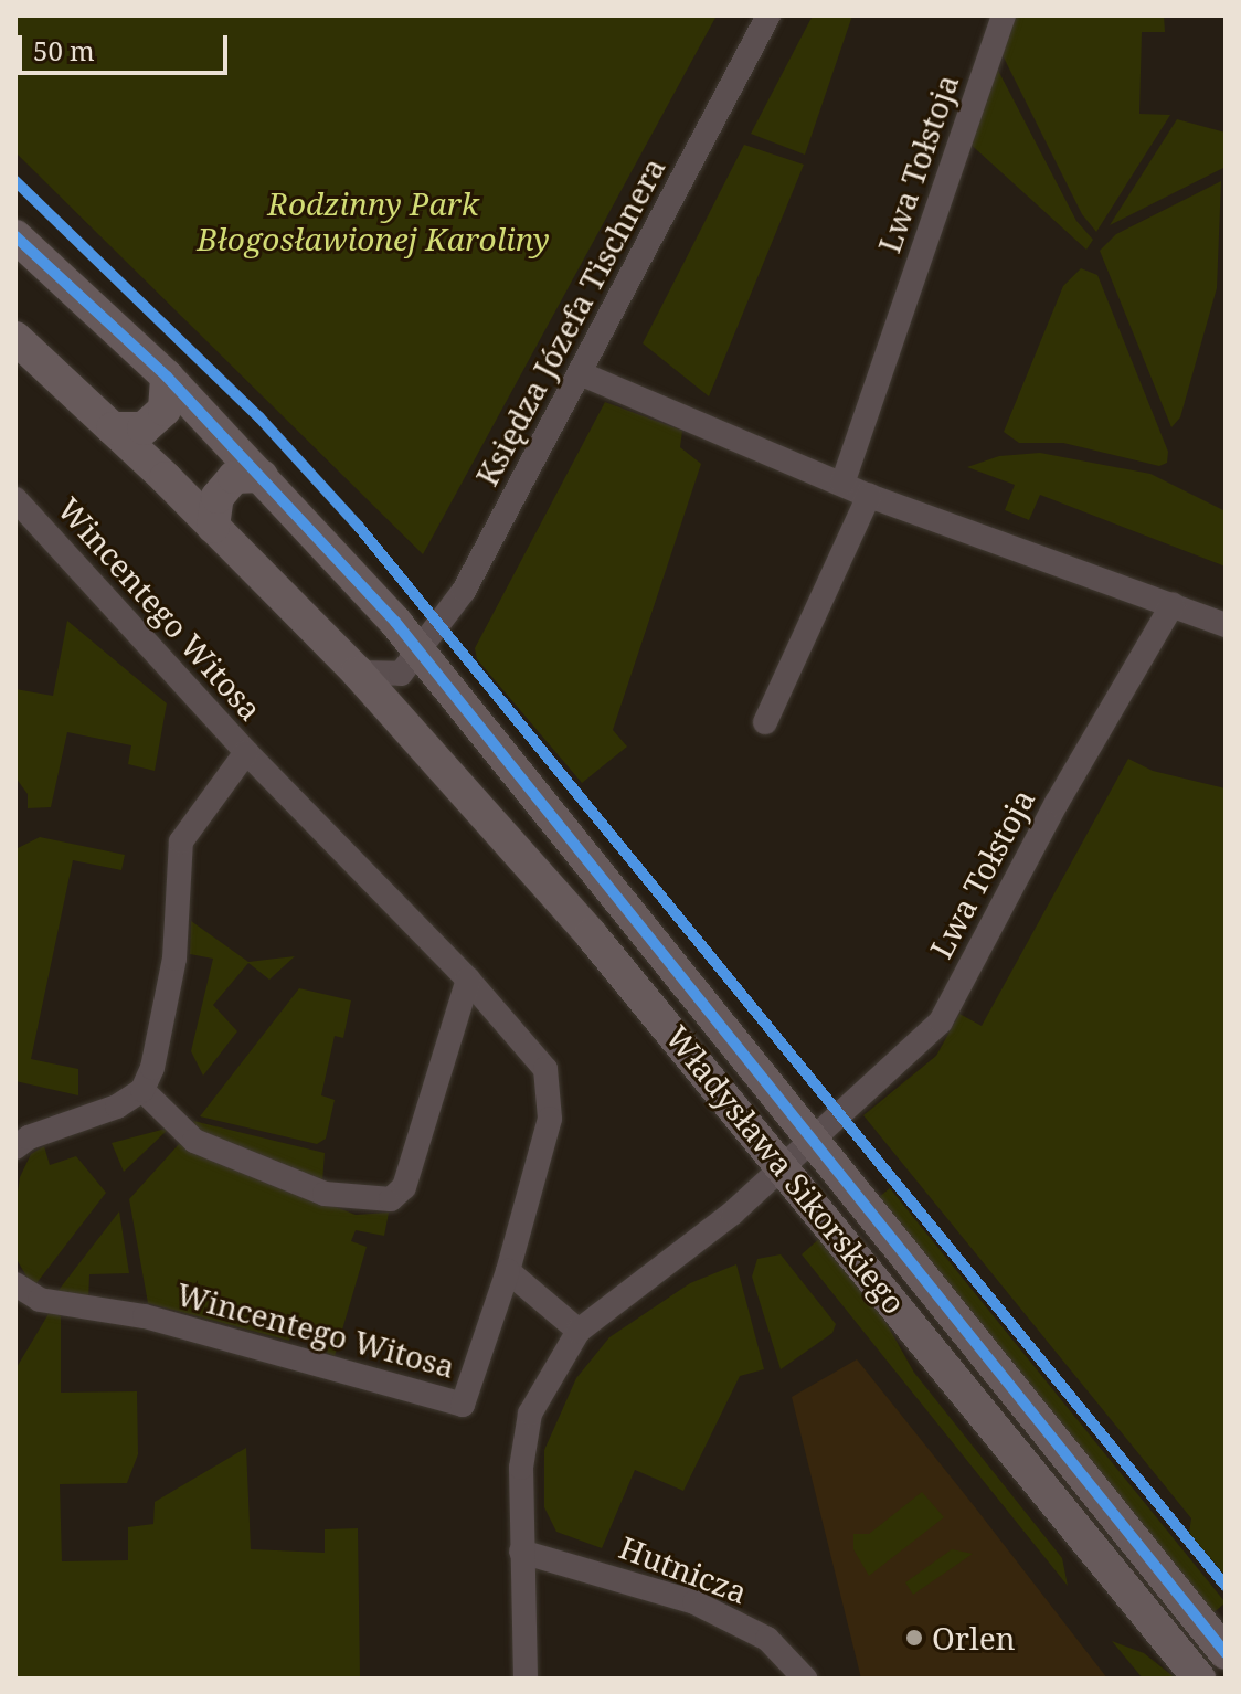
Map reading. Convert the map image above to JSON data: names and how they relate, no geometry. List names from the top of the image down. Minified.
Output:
{"streets":{"street":["Lwa Tołstoja","Księdza Józefa Tischnera","Wincentego Witosa","Władysława Sikorskiego","Hutnicza"]},"crossings":[["Lwa Tołstoja","Władysława Sikorskiego"],["Księdza Józefa Tischnera","Władysława Sikorskiego"]],"parks":["Rodzinny Park Błogosławionej Karoliny"],"places":["Orlen"],"scale_bar":"50 m"}
